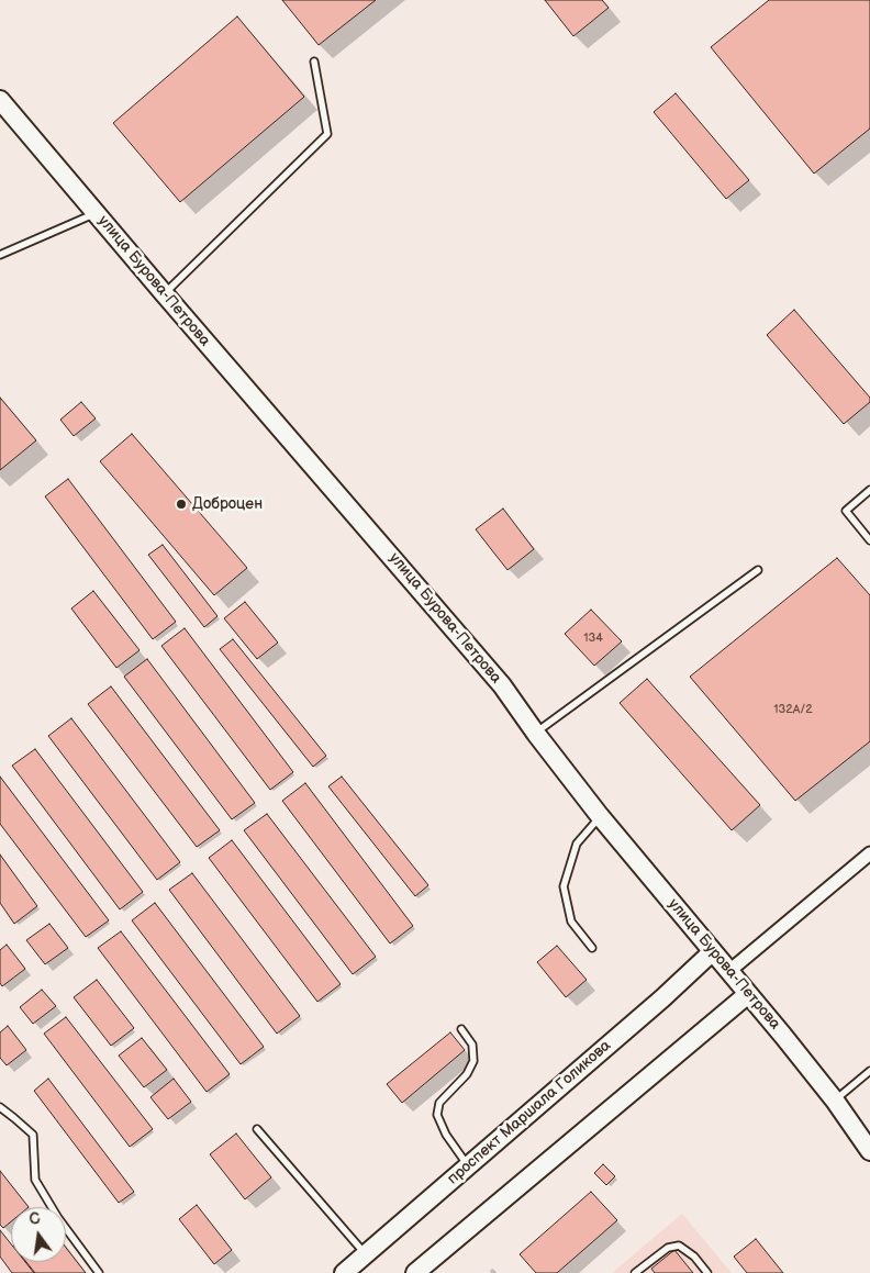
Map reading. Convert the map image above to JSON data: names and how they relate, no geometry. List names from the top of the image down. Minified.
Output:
{"streets":{"main road":["улица Бурова-Петрова","проспект Маршала Голикова"]},"crossings":[["улица Бурова-Петрова","проспект Маршала Голикова"]],"places":["Доброцен"],"house_numbers":["134","132А/2"],"north":"top"}
